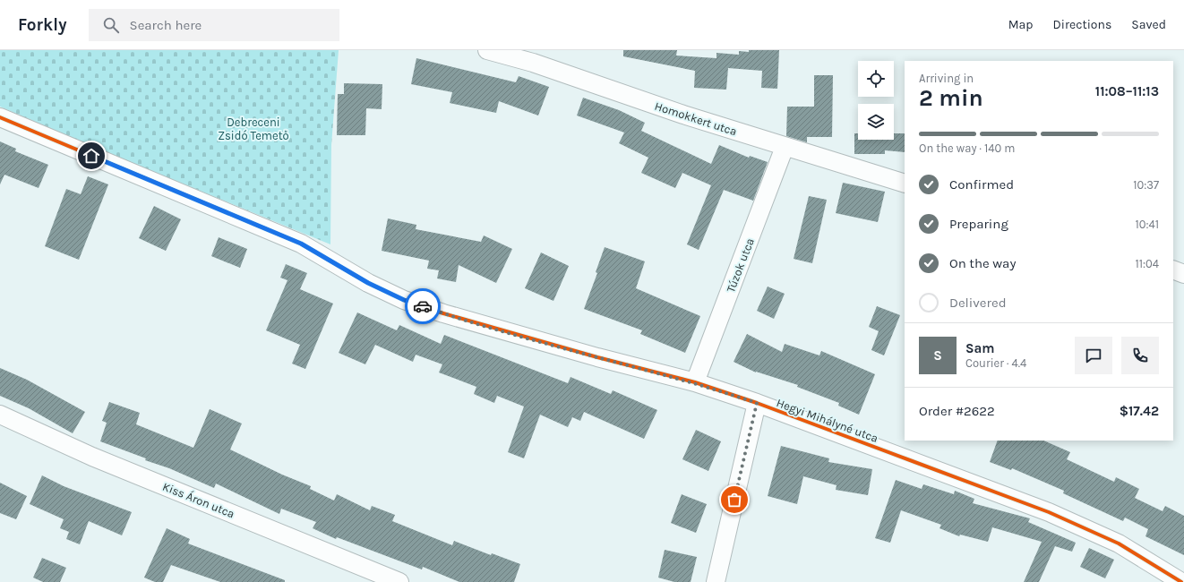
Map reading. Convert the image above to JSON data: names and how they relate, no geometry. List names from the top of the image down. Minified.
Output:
{"streets":{"street":["Homokkert utca","Túzok utca","Hegyi Mihályné utca","Kiss Áron utca"]},"crossings":[["Homokkert utca","Túzok utca"],["Túzok utca","Hegyi Mihályné utca"]],"parks":["Debreceni Zsidó Temető"],"page":{"header":"Forkly","search":"Search here","nav":["Map","Directions","Saved"],"heading":["2 min","Arriving in","11:08–11:13"],"panel":["Sam","Courier · 4.4","Order #2622","$17.42"],"bar":"On the way · 140 m","list":[["Confirmed","10:37"],["Preparing","10:41"],["On the way","11:04"],"Delivered"],"round":"S"}}
